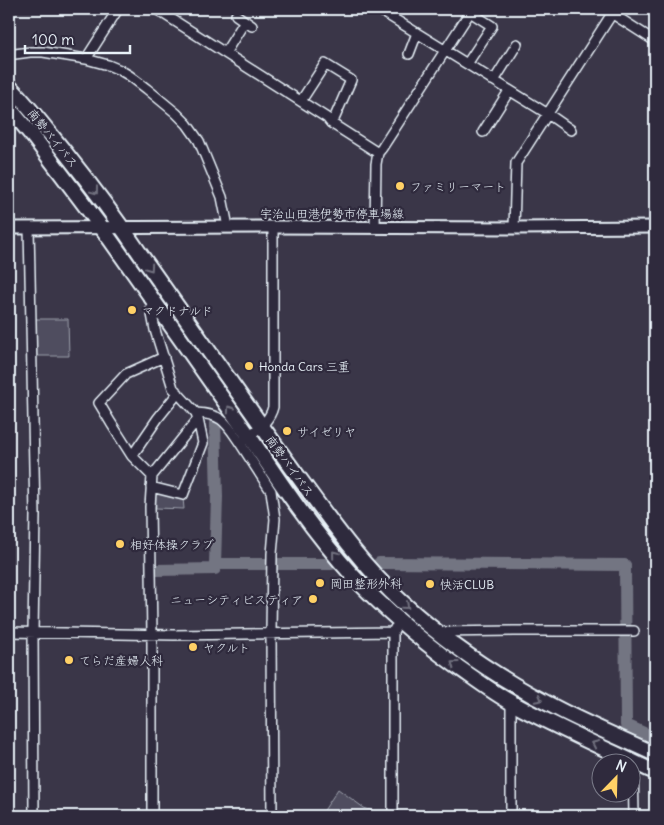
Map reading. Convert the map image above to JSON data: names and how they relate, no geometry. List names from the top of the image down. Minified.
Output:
{"streets":{"highway":["南勢バイパス"],"main road":["宇治山田港伊勢市停車場線"]},"crossings":[["南勢バイパス","宇治山田港伊勢市停車場線"]],"places":["ファミリーマート","マクドナルド","Honda Cars 三重","サイゼリヤ","相好体操クラブ","岡田整形外科","快活CLUB","ニューシティビスティア","ヤクルト","てらだ産婦人科"],"scale_bar":"100 m","north":"top right"}
